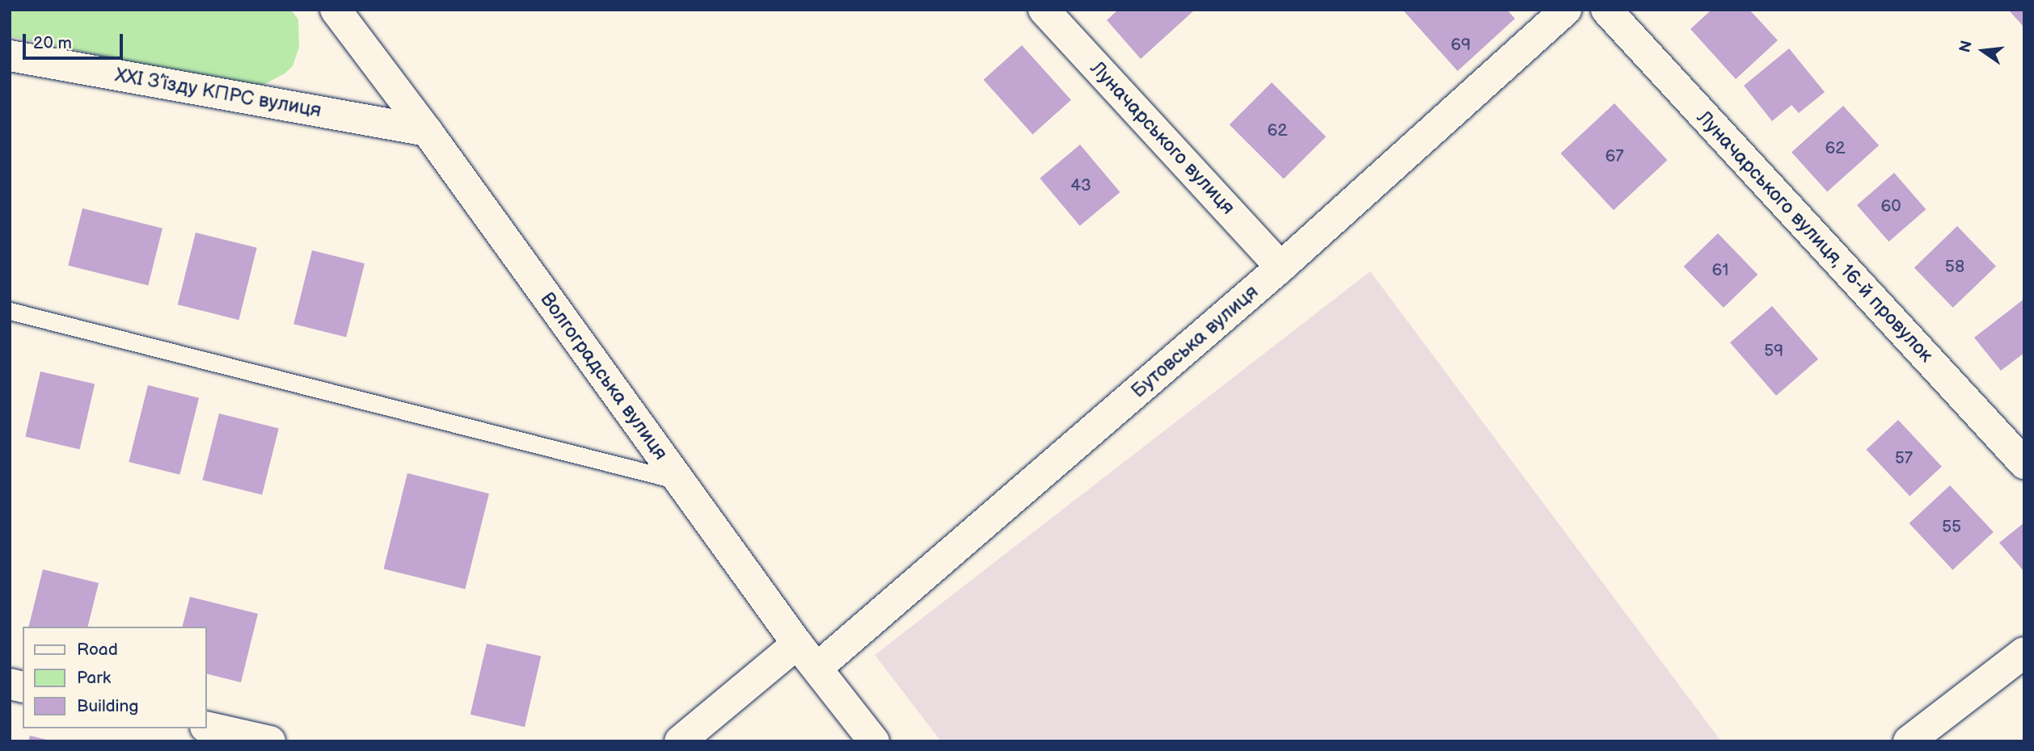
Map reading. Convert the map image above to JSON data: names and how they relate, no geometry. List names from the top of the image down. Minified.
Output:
{"streets":{"street":["XXI З’їзду КПРС вулиця","Луначарського вулиця","Луначарського вулиця, 16-й провулок","Бутовська вулиця","Волгоградська вулиця"]},"crossings":[["XXI З’їзду КПРС вулиця","Волгоградська вулиця"],["Луначарського вулиця","Бутовська вулиця"],["Бутовська вулиця","Волгоградська вулиця"]],"house_numbers":["69","62","62","67","43","60","58","61","59","57","55"],"legend":["Road","Park","Building"],"scale_bar":"20 m","north":"left"}
